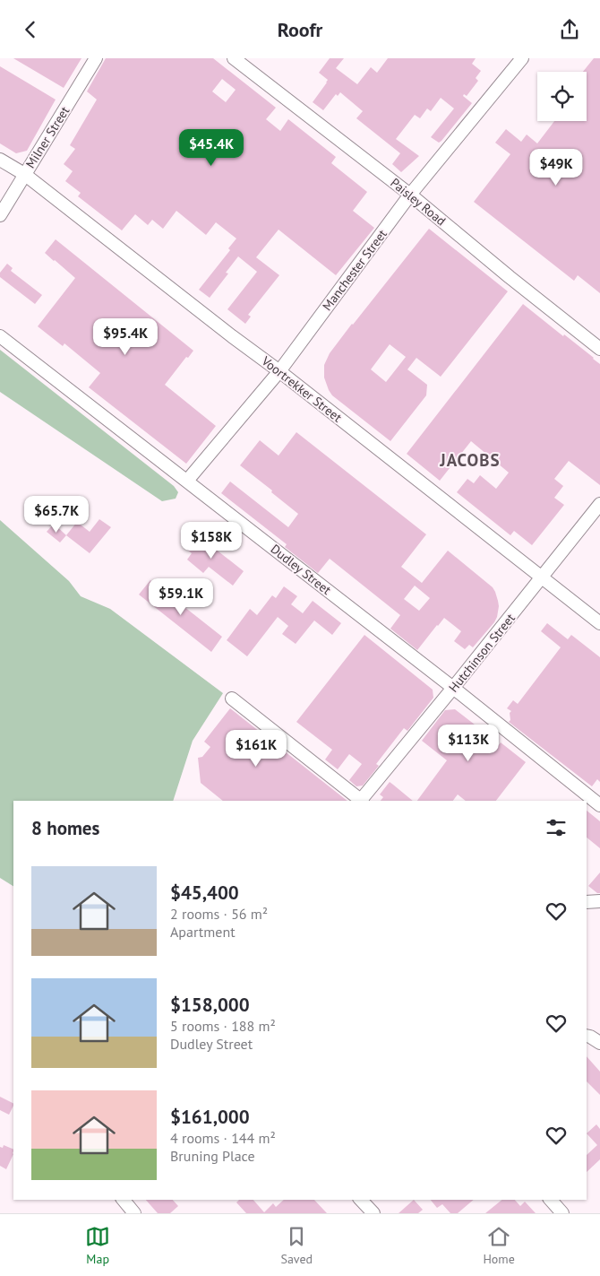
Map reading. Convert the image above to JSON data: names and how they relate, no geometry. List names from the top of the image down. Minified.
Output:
{"streets":{"street":["Milner Street","Paisley Road","Manchester Street","Voortrekker Street","Dudley Street","Hutchinson Street"]},"crossings":[["Milner Street","Voortrekker Street"],["Paisley Road","Manchester Street"],["Manchester Street","Voortrekker Street"],["Manchester Street","Dudley Street"],["Voortrekker Street","Hutchinson Street"],["Dudley Street","Hutchinson Street"]],"districts":["JACOBS"],"page":{"header":"Roofr","price":["$45.4K","$49K","$95.4K","$65.7K","$158K","$59.1K","$113K","$161K"],"heading":"8 homes","list":[{"name":"$45,400","note":"2 rooms · 56 m² · Apartment"},{"name":"$158,000","note":"5 rooms · 188 m² · Dudley Street"},{"name":"$161,000","note":"4 rooms · 144 m² · Bruning Place"}],"tabs":["Map","Saved","Home"]}}
